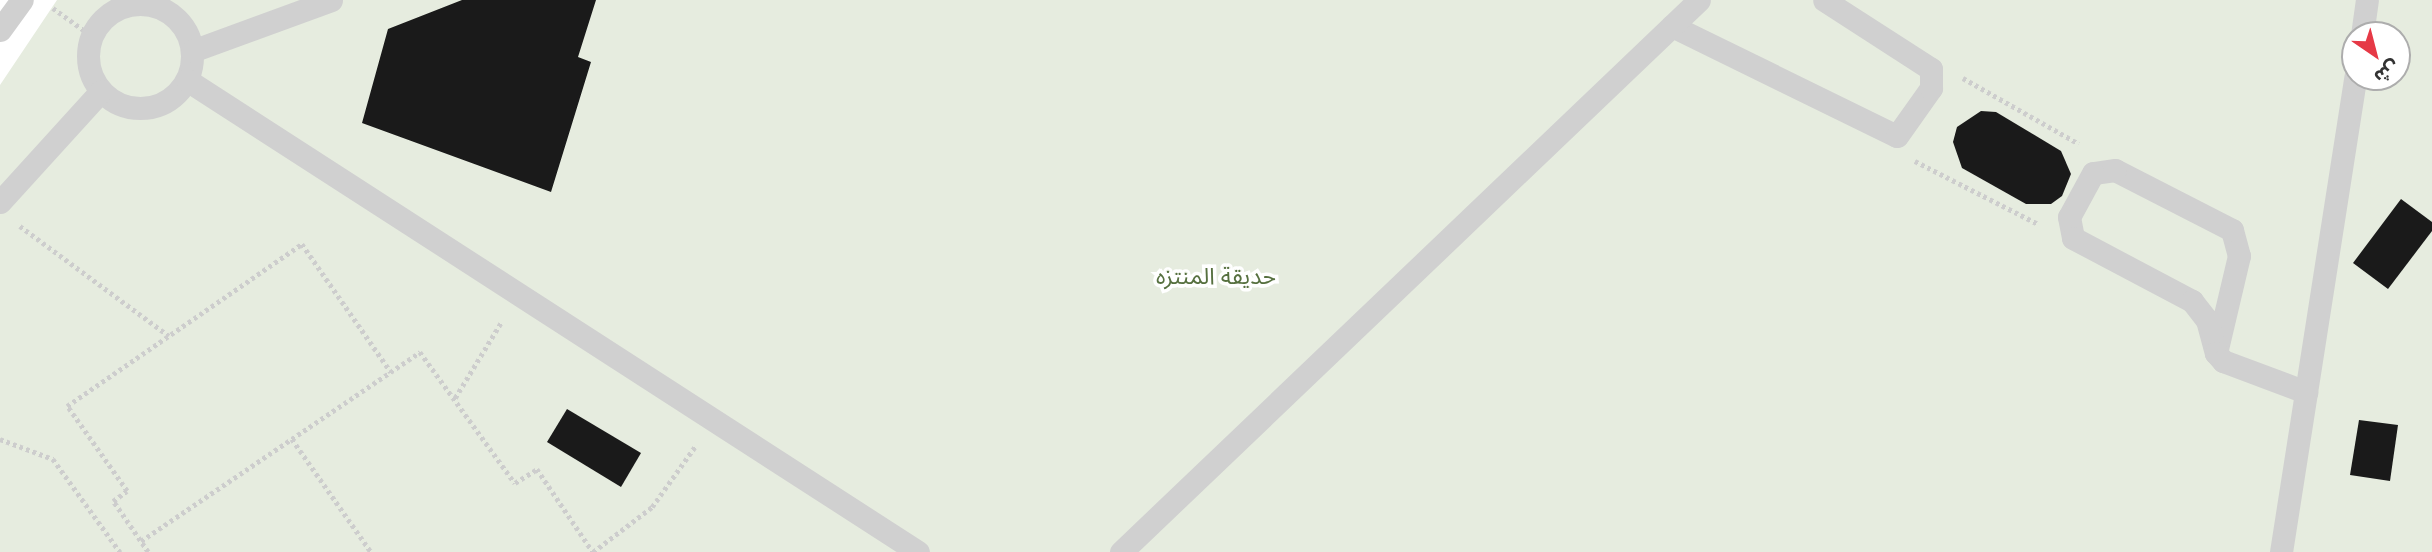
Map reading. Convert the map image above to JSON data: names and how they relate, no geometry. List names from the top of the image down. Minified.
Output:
{"parks":["حديقة المنتزه"],"north":"bottom right"}
